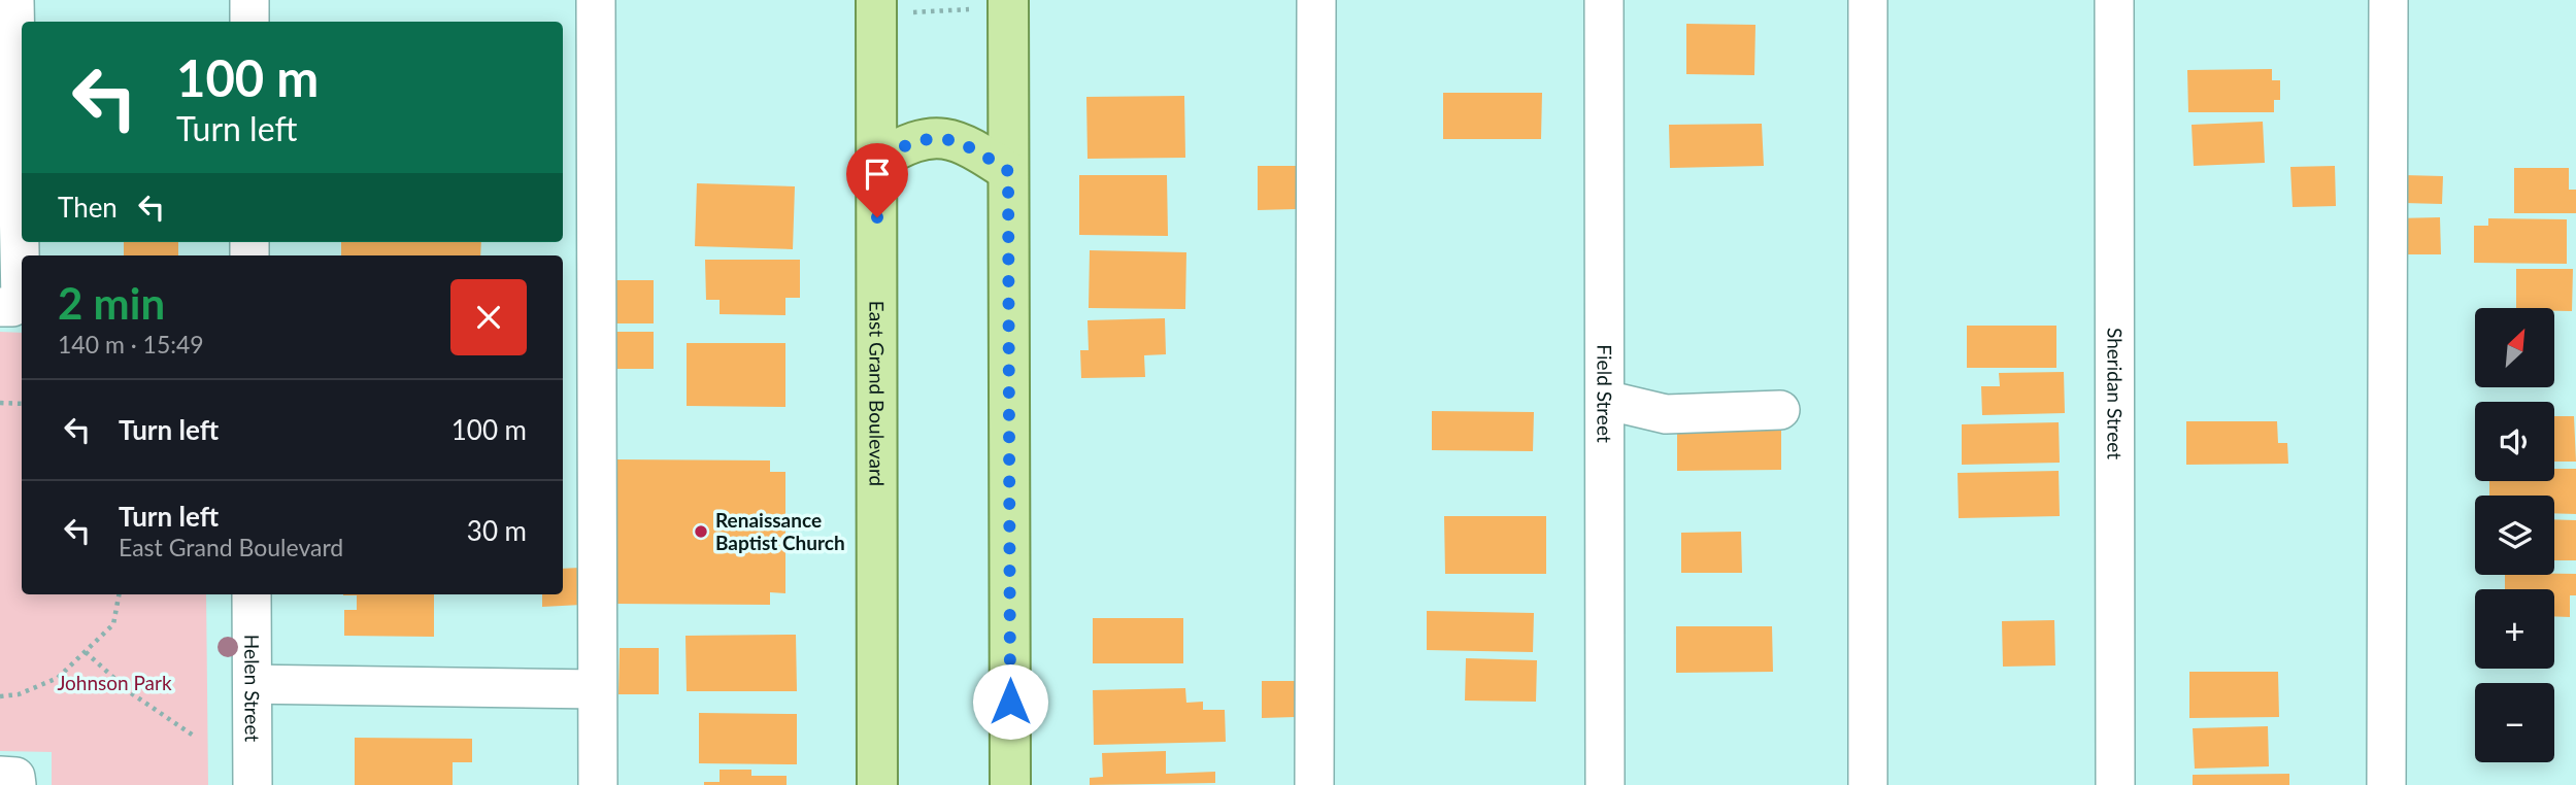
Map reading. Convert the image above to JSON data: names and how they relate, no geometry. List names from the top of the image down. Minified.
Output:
{"streets":{"main road":["East Grand Boulevard"],"street":["Field Street","Sheridan Street","Helen Street"]},"parks":["Johnson Park"],"places":["Renaissance Baptist Church"],"north":"top right","page":{"turn":["100 m","Turn left"],"then":"Then","heading":["2 min","140 m · 15:49"],"map_buttons":["+","−"],"list":[{"name":"Turn left","value":"100 m"},{"name":"Turn left","note":"East Grand Boulevard","value":"30 m"}]}}
